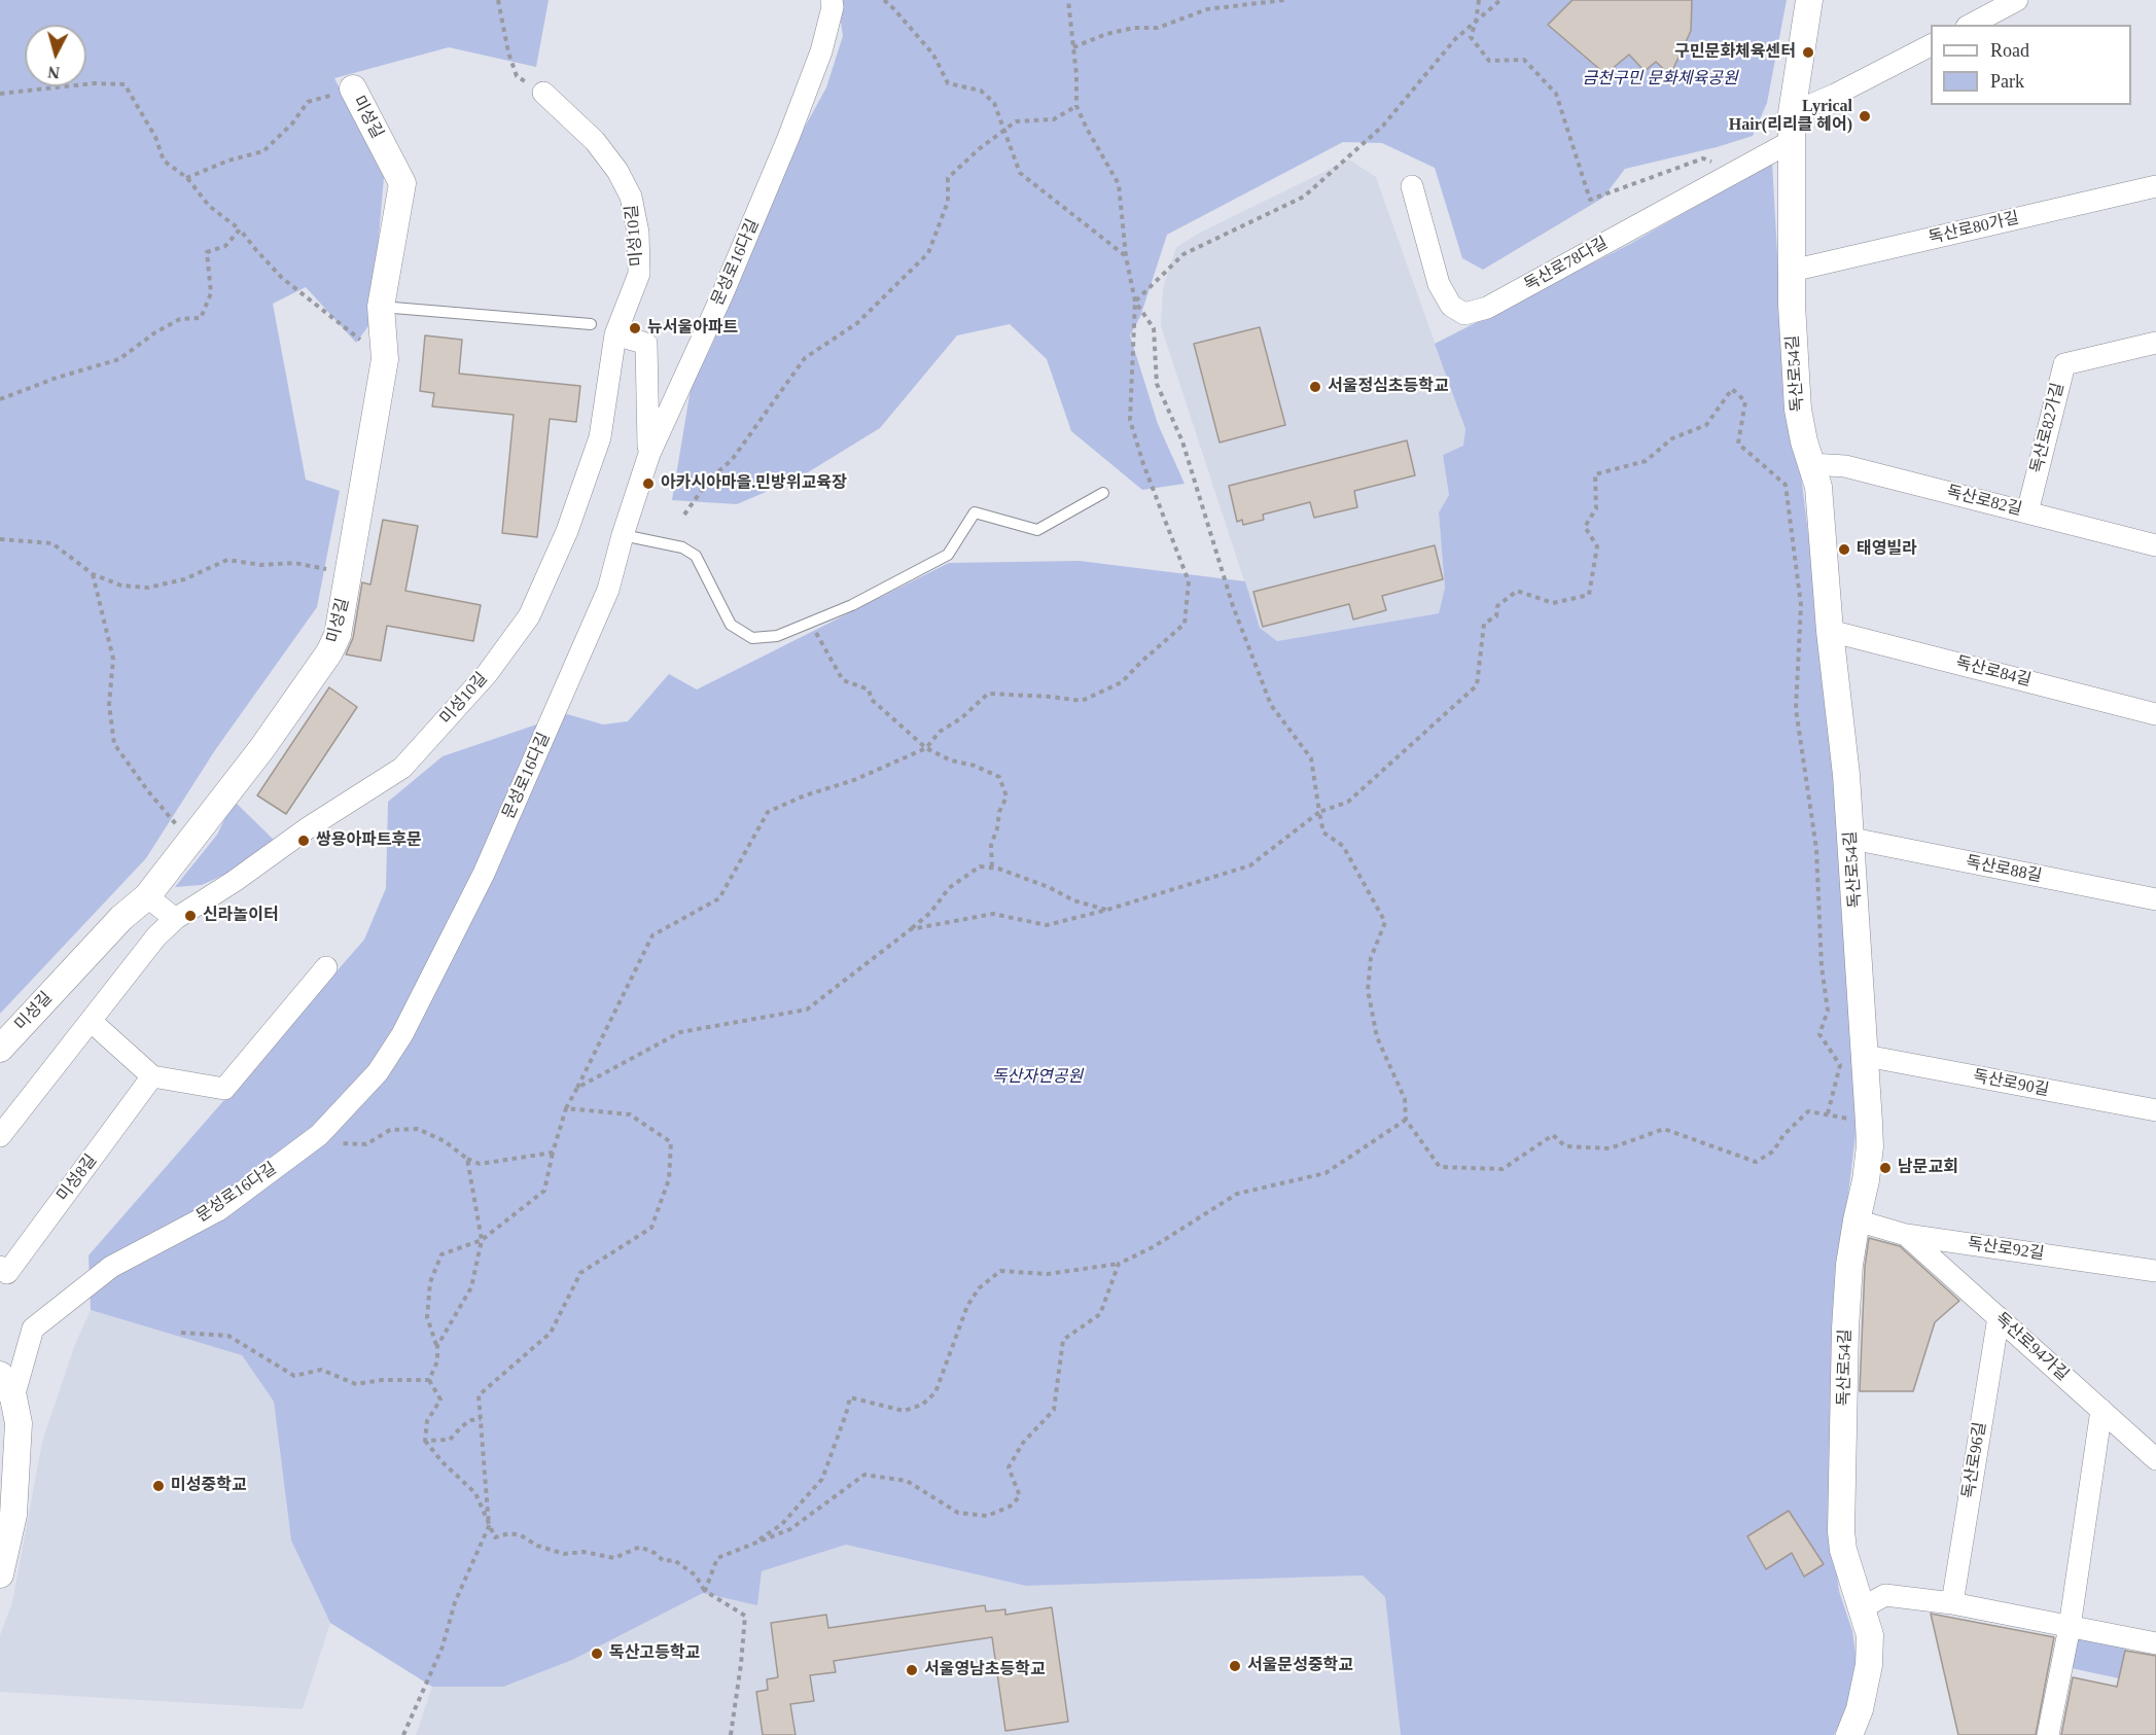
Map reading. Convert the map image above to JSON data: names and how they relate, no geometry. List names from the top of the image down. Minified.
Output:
{"streets":{"street":["미성길","독산로80가길","미성10길","문성로16다길","독산로78다길","독산로54길","독산로82가길","독산로82길","독산로84길","독산로88길","독산로90길","미성8길","독산로92길","독산로94가길","독산로96길"]},"crossings":[["독산로80가길","독산로54길"],["독산로78다길","독산로54길"],["독산로54길","독산로82길"],["독산로54길","독산로84길"],["독산로54길","독산로88길"],["독산로54길","독산로90길"],["독산로54길","독산로92길"],["독산로82가길","독산로82길"],["독산로92길","독산로94가길"],["독산로94가길","독산로96길"]],"parks":["금천구민 문화체육공원","독산자연공원"],"places":["구민문화체육센터","Lyrical Hair(리리클 헤어)","뉴서울아파트","서울정심초등학교","아카시아마을.민방위교육장","태영빌라","쌍용아파트후문","신라놀이터","남문교회","미성중학교","독산고등학교","서울문성중학교","서울영남초등학교"],"legend":["Road","Park"],"north":"bottom"}
